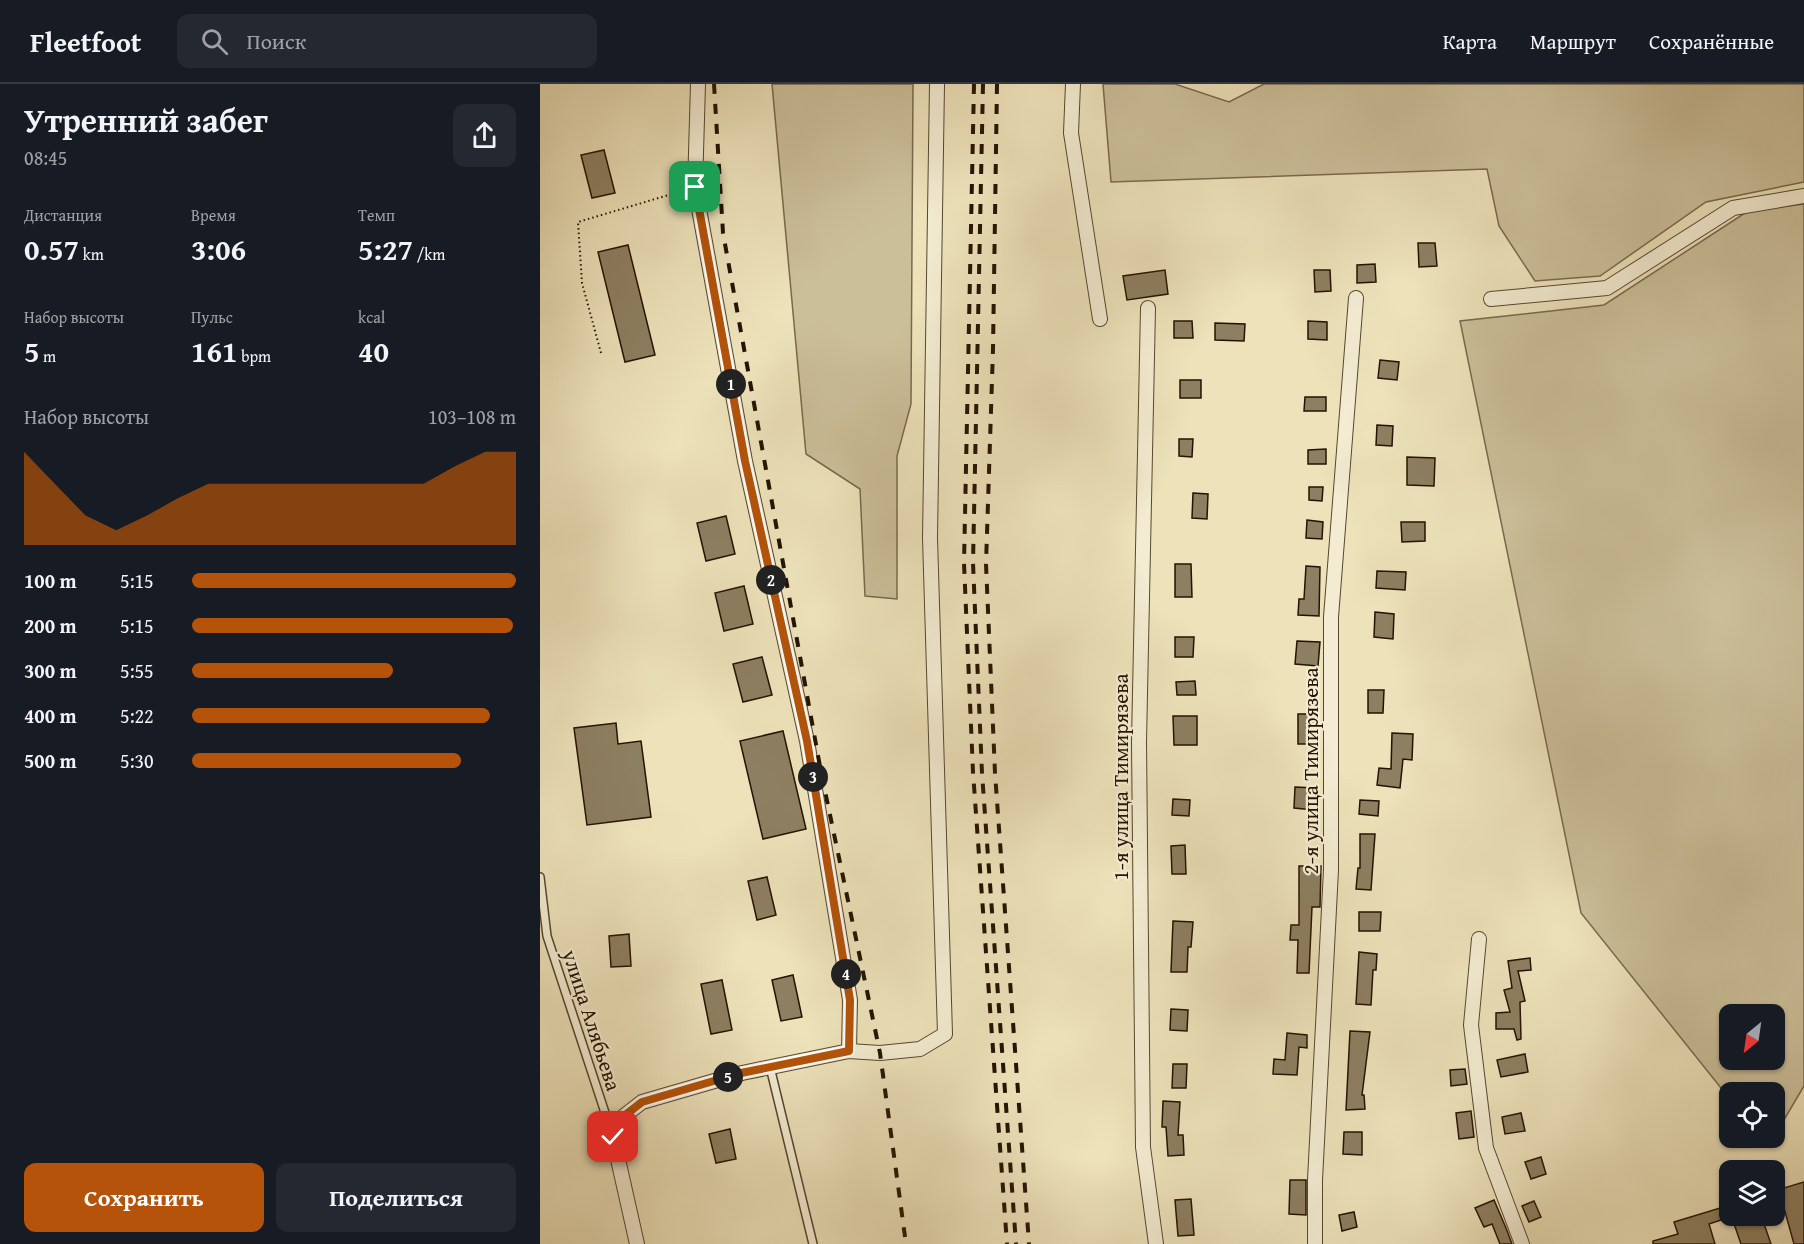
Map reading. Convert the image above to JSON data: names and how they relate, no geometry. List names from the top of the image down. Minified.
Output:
{"streets":{"street":["2-я улица Тимирязева","1-я улица Тимирязева"],"lane":["улица Алябьева"]},"north":"bottom left","page":{"header":"Fleetfoot","search":"Поиск","nav":["Карта","Маршрут","Сохранённые"],"heading":["Утренний забег","08:45"],"stats":[["Дистанция","0.57 km"],["Время","3:06"],["Темп","5:27 /km"],["Набор высоты","5 m"],["Пульс","161 bpm"],["kcal","40"]],"pins":["1","2","3","4","5"],"chart":["Набор высоты","103–108 m"],"list":[{"name":"100 m","note":"5:15"},{"name":"200 m","note":"5:15"},{"name":"300 m","note":"5:55"},{"name":"400 m","note":"5:22"},{"name":"500 m","note":"5:30"}],"buttons":["Сохранить","Поделиться"]}}
